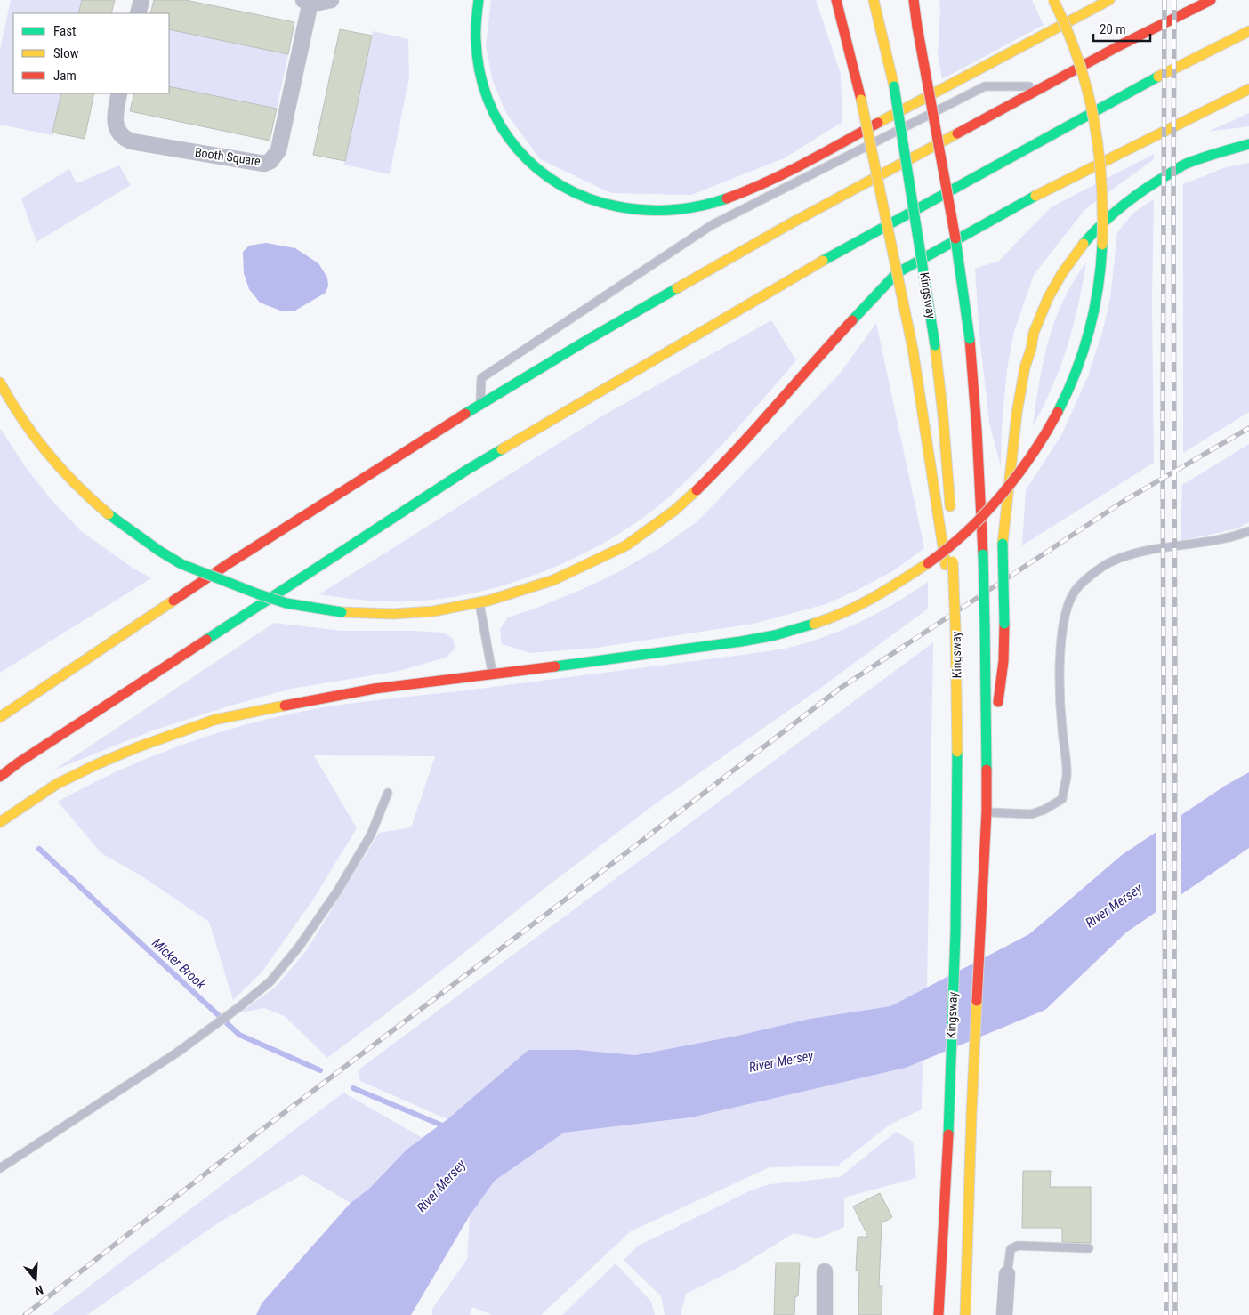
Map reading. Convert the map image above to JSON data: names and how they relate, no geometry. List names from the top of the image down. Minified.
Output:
{"streets":{"highway":["Kingsway"],"street":["Booth Square"]},"water":["River Mersey","Micker Brook"],"legend":["Fast","Slow","Jam"],"scale_bar":"20 m","north":"bottom"}
